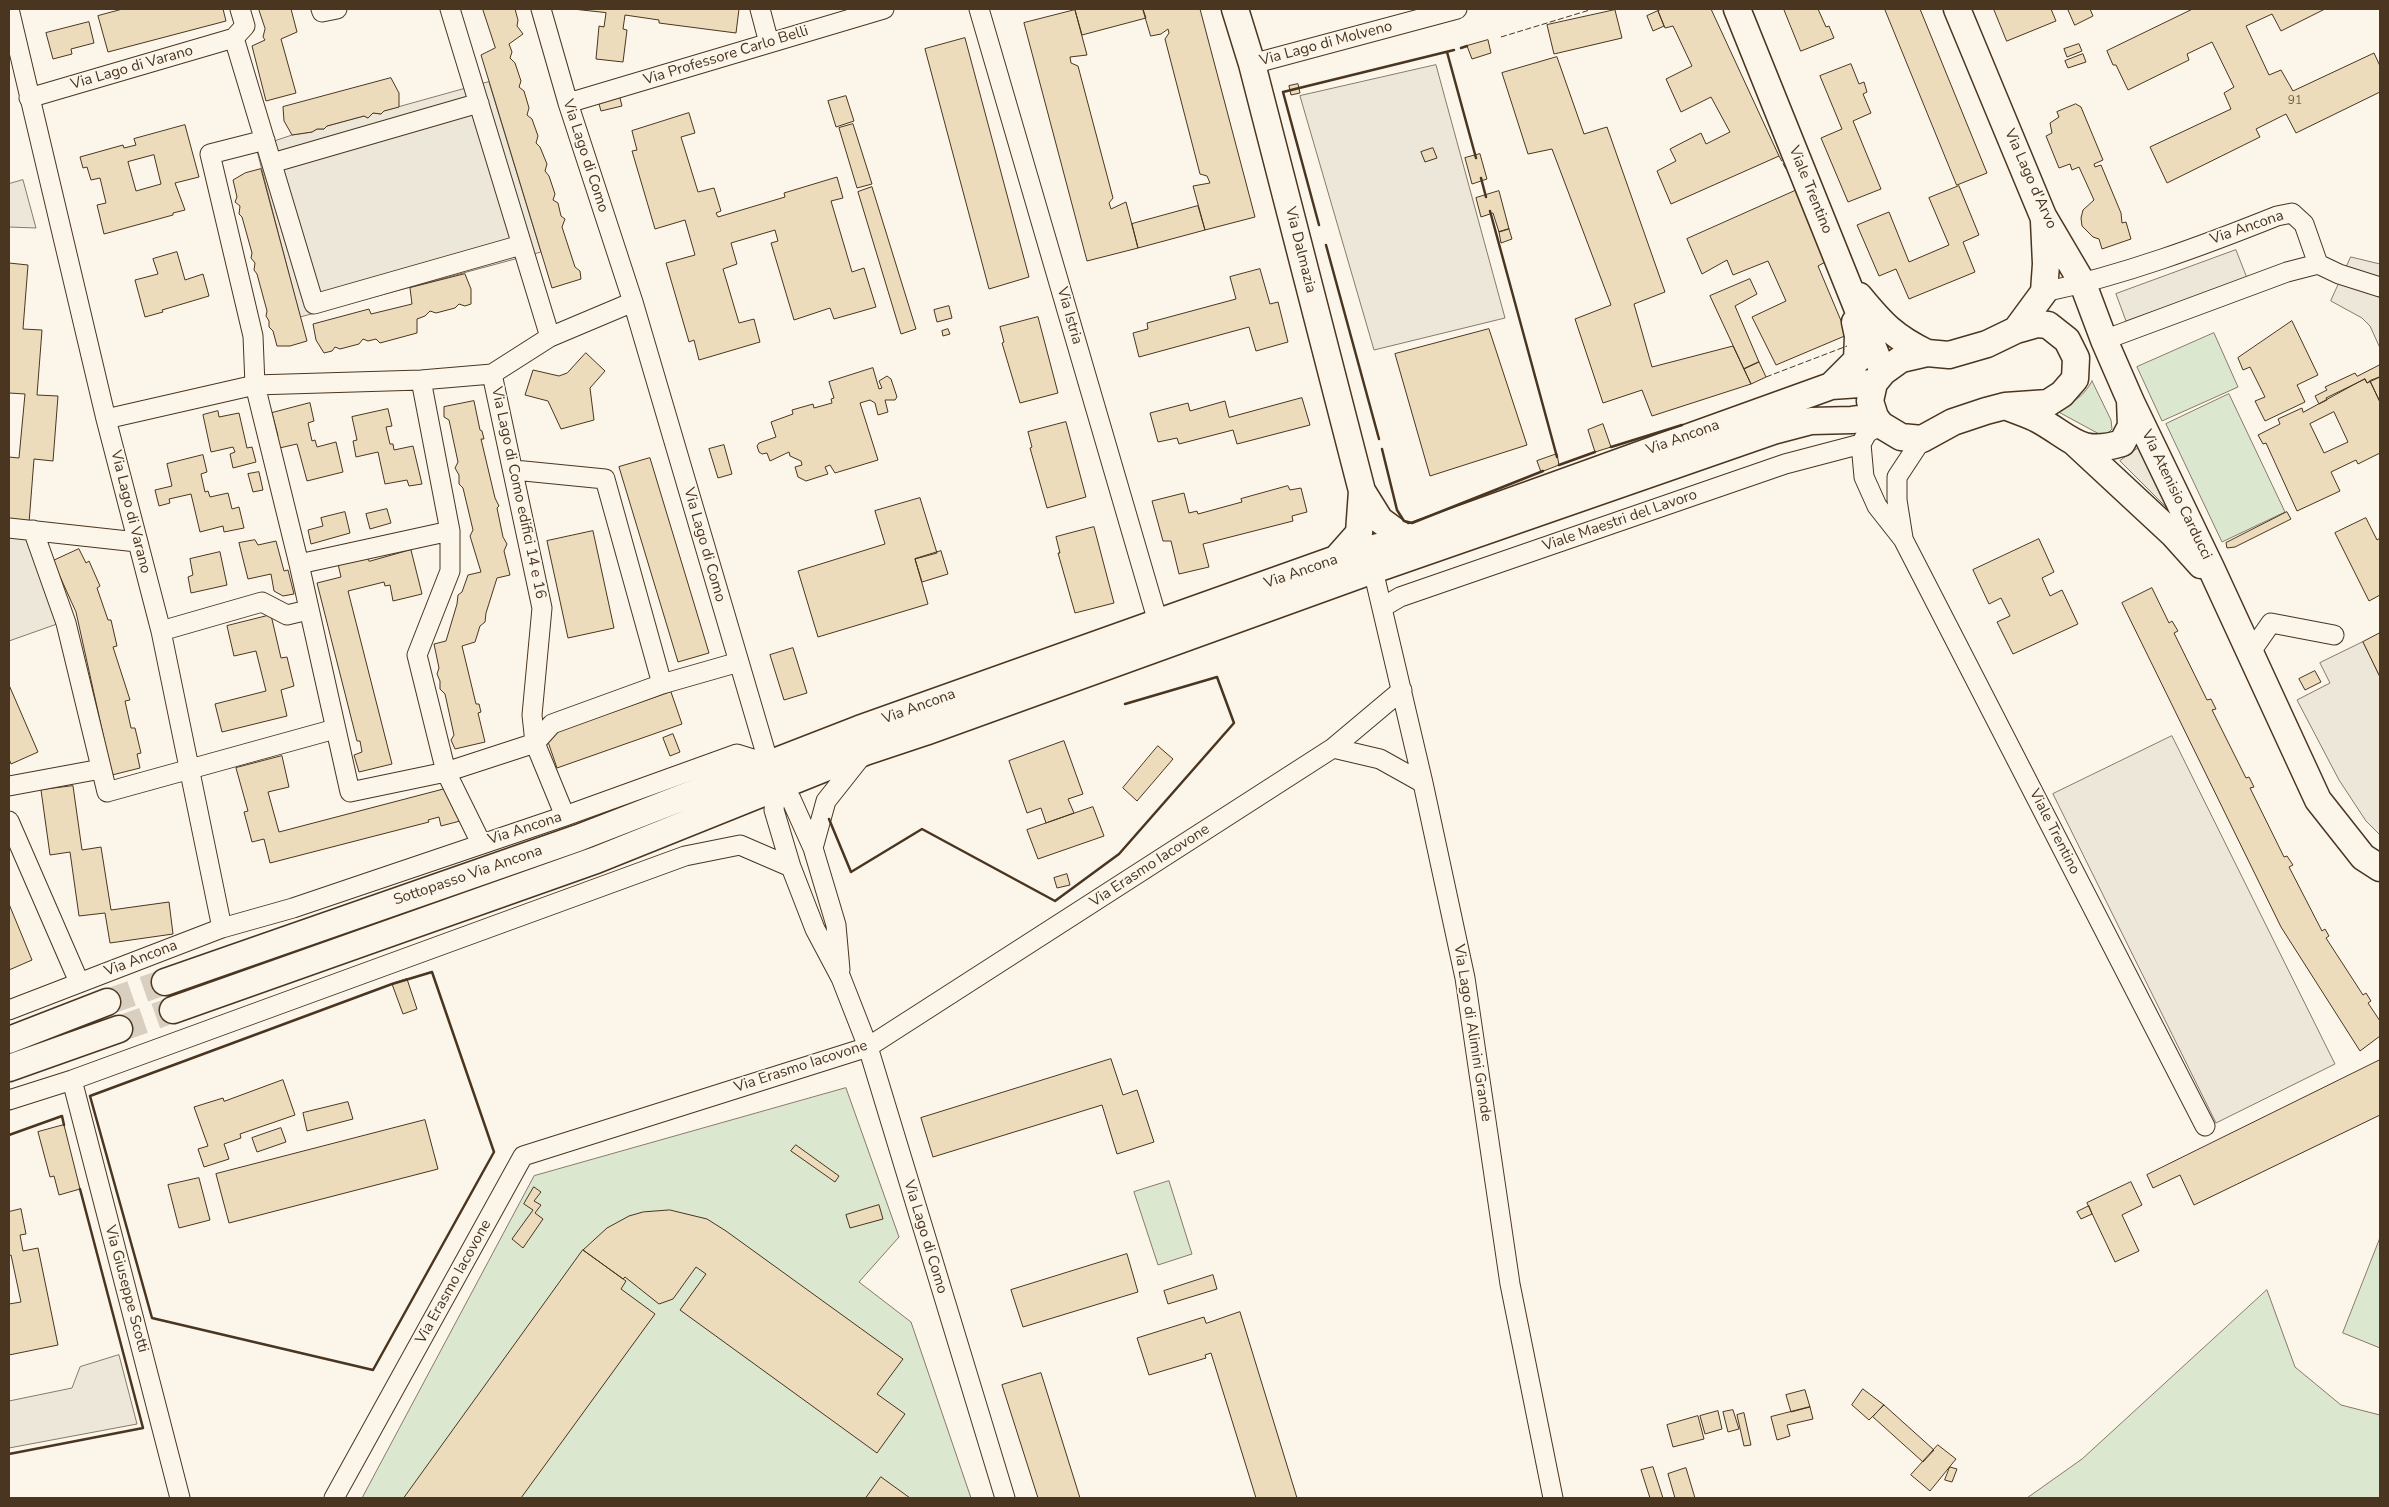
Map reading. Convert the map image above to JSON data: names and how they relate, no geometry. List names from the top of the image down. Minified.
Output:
{"streets":{"street":["Via Lago di Molveno","Via Professore Carlo Belli","Via Lago di Varano","Via Lago di Como","Via Lago d'Arvo","Viale Trentino","Via Ancona","Via Dalmazia","Via Istria","Via Lago di Como edifici 14 e 16","Via Atenisio Carducci","Viale Maestri del Lavoro","Via Erasmo Iacovone","Sottopasso Via Ancona","Via Lago di Alimini Grande","Via Giuseppe Scotti"]},"crossings":[["Via Lago di Molveno","Via Dalmazia"],["Via Professore Carlo Belli","Via Lago di Como"],["Via Lago di Varano","Via Ancona"],["Via Lago di Como","Via Ancona"],["Via Lago di Como","Via Erasmo Iacovone"],["Via Lago di Como","Sottopasso Via Ancona"],["Via Lago d'Arvo","Via Ancona"],["Via Lago d'Arvo","Via Atenisio Carducci"],["Viale Trentino","Via Ancona"],["Viale Trentino","Viale Maestri del Lavoro"],["Via Ancona","Via Dalmazia"],["Via Ancona","Via Istria"],["Via Ancona","Via Lago di Como edifici 14 e 16"],["Via Ancona","Sottopasso Via Ancona"],["Via Ancona","Via Lago di Alimini Grande"],["Via Lago di Como edifici 14 e 16","Sottopasso Via Ancona"],["Viale Maestri del Lavoro","Via Lago di Alimini Grande"],["Via Erasmo Iacovone","Via Lago di Alimini Grande"]],"house_numbers":["91"]}
